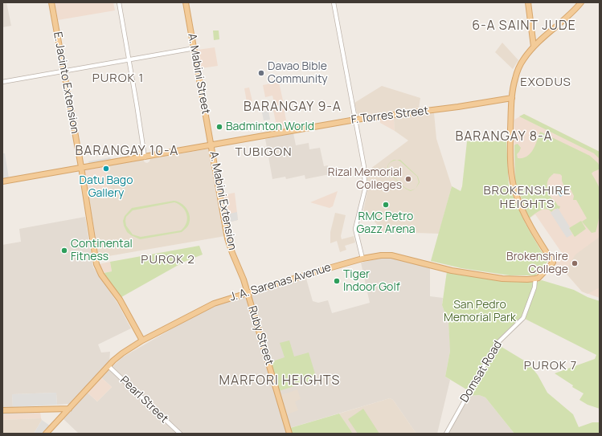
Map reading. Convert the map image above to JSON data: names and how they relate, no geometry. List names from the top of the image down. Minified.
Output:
{"streets":{"main road":["A. Mabini Street","E. Jacinto Extension","F. Torres Street","A. Mabini Extension","J. A. Sarenas Avenue","Ruby Street"],"street":["Domsat Road","Pearl Street"]},"crossings":[["A. Mabini Street","F. Torres Street"],["A. Mabini Street","A. Mabini Extension"],["E. Jacinto Extension","F. Torres Street"],["E. Jacinto Extension","J. A. Sarenas Avenue"],["F. Torres Street","A. Mabini Extension"],["A. Mabini Extension","J. A. Sarenas Avenue"],["A. Mabini Extension","Ruby Street"],["J. A. Sarenas Avenue","Ruby Street"],["J. A. Sarenas Avenue","Domsat Road"],["J. A. Sarenas Avenue","Pearl Street"]],"districts":["6-A SAINT JUDE","PUROK 1","EXODUS","BARANGAY 9-A","BARANGAY 8-A","BARANGAY 10-A","TUBIGON","BROKENSHIRE HEIGHTS","PUROK 2","PUROK 7","MARFORI HEIGHTS"],"parks":["San Pedro Memorial Park"],"places":["Davao Bible Community","Badminton World","Datu Bago Gallery","Rizal Memorial Colleges","RMC Petro Gazz Arena","Continental Fitness","Brokenshire College","Tiger Indoor Golf"]}
